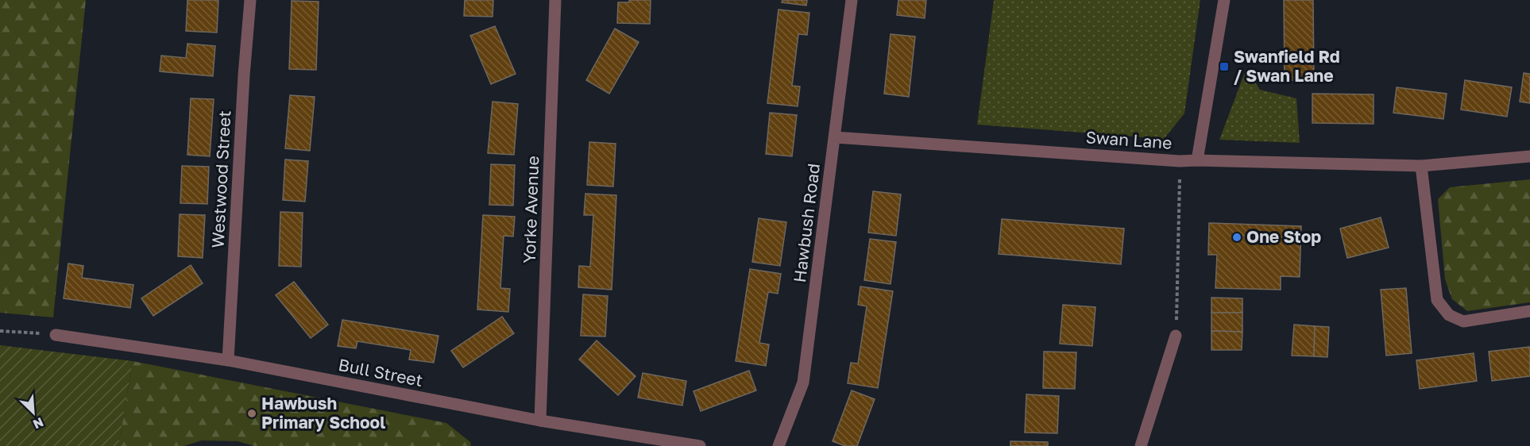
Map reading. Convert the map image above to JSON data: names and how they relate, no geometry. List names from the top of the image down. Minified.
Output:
{"streets":{"street":["Swan Lane","Westwood Street","Yorke Avenue","Hawbush Road","Bull Street"]},"crossings":[["Swan Lane","Hawbush Road"],["Westwood Street","Bull Street"],["Yorke Avenue","Bull Street"]],"places":{"transit":["Swanfield Rd / Swan Lane"],"other":["One Stop","Hawbush Primary School"]},"north":"bottom right"}
